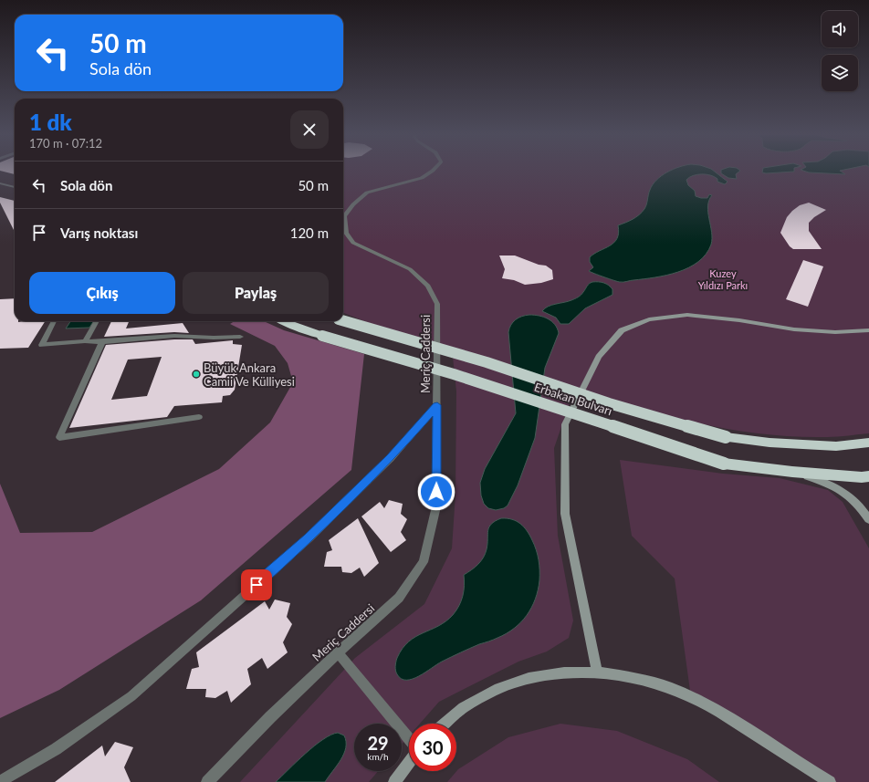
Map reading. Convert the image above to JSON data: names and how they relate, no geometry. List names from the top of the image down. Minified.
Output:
{"streets":{"highway":["Erbakan Bulvarı"],"street":["Meriç Caddersi"]},"parks":["Kuzey Yıldızı Parkı"],"places":["Büyük Ankara Camii Ve Külliyesi"],"page":{"turn":["50 m","Sola dön"],"heading":["1 dk","170 m · 07:12"],"list":[{"name":"Sola dön","value":"50 m"},{"name":"Varış noktası","value":"120 m"}],"buttons":["Çıkış","Paylaş"],"speed":"29 km/h","limit":"30"}}
